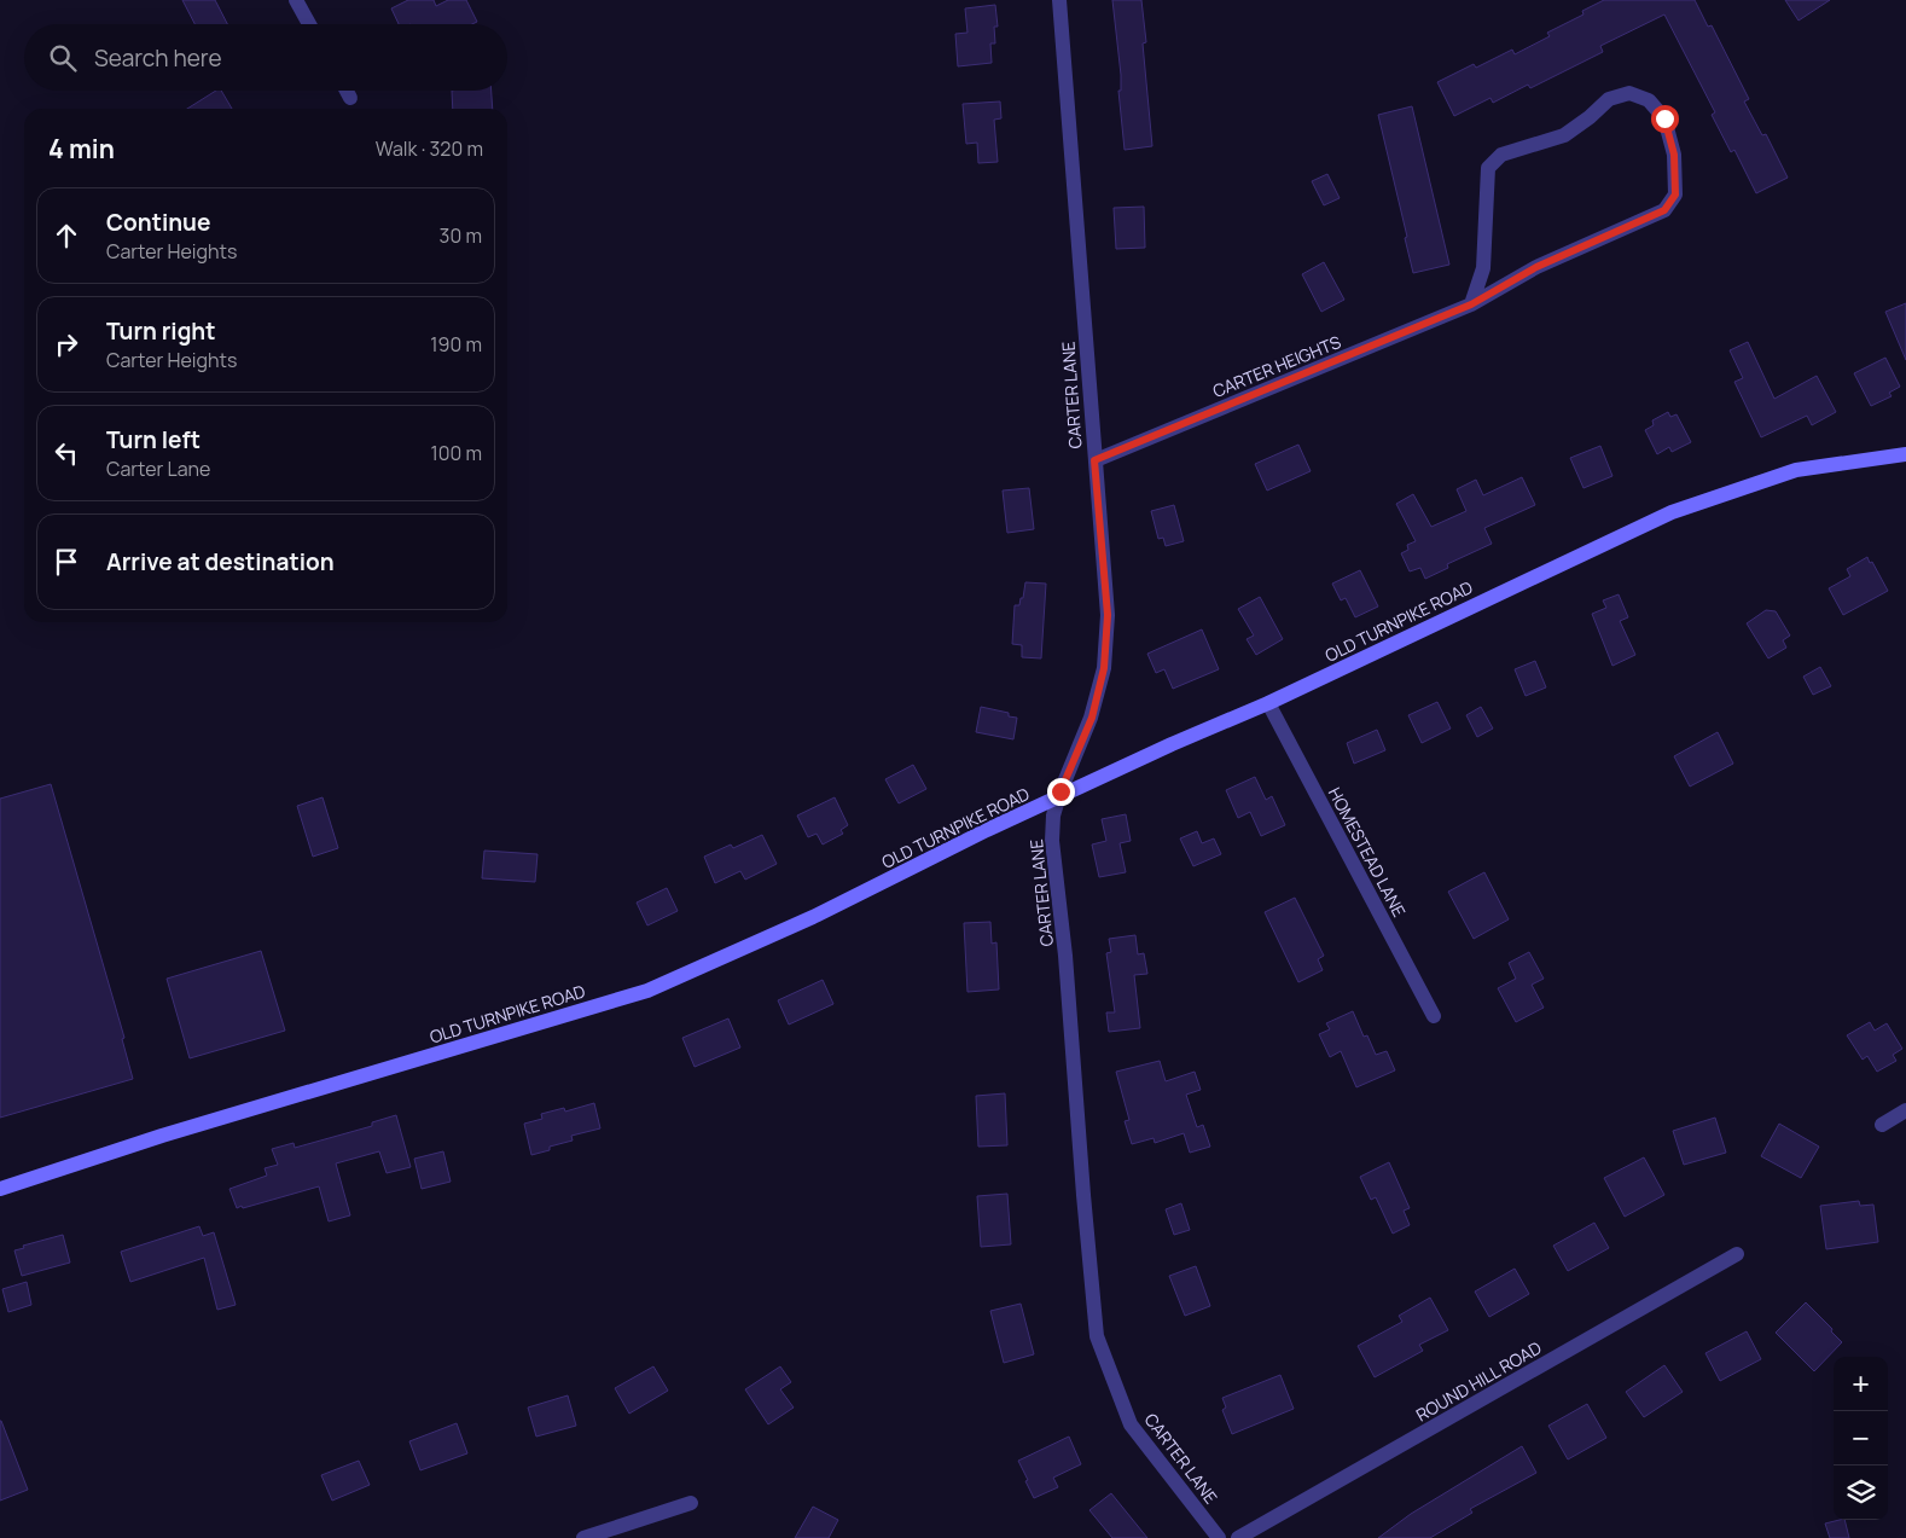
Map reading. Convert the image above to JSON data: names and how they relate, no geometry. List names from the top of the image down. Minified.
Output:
{"streets":{"main road":["OLD TURNPIKE ROAD"],"street":["CARTER HEIGHTS","CARTER LANE","HOMESTEAD LANE","ROUND HILL ROAD"]},"crossings":[["CARTER HEIGHTS","CARTER LANE"],["CARTER LANE","OLD TURNPIKE ROAD"],["OLD TURNPIKE ROAD","HOMESTEAD LANE"]],"page":{"search":"Search here","heading":["4 min","Walk · 320 m"],"list":[["Continue","Carter Heights","30 m"],["Turn right","Carter Heights","190 m"],["Turn left","Carter Lane","100 m"],"Arrive at destination"],"map_buttons":["+","−"]}}
